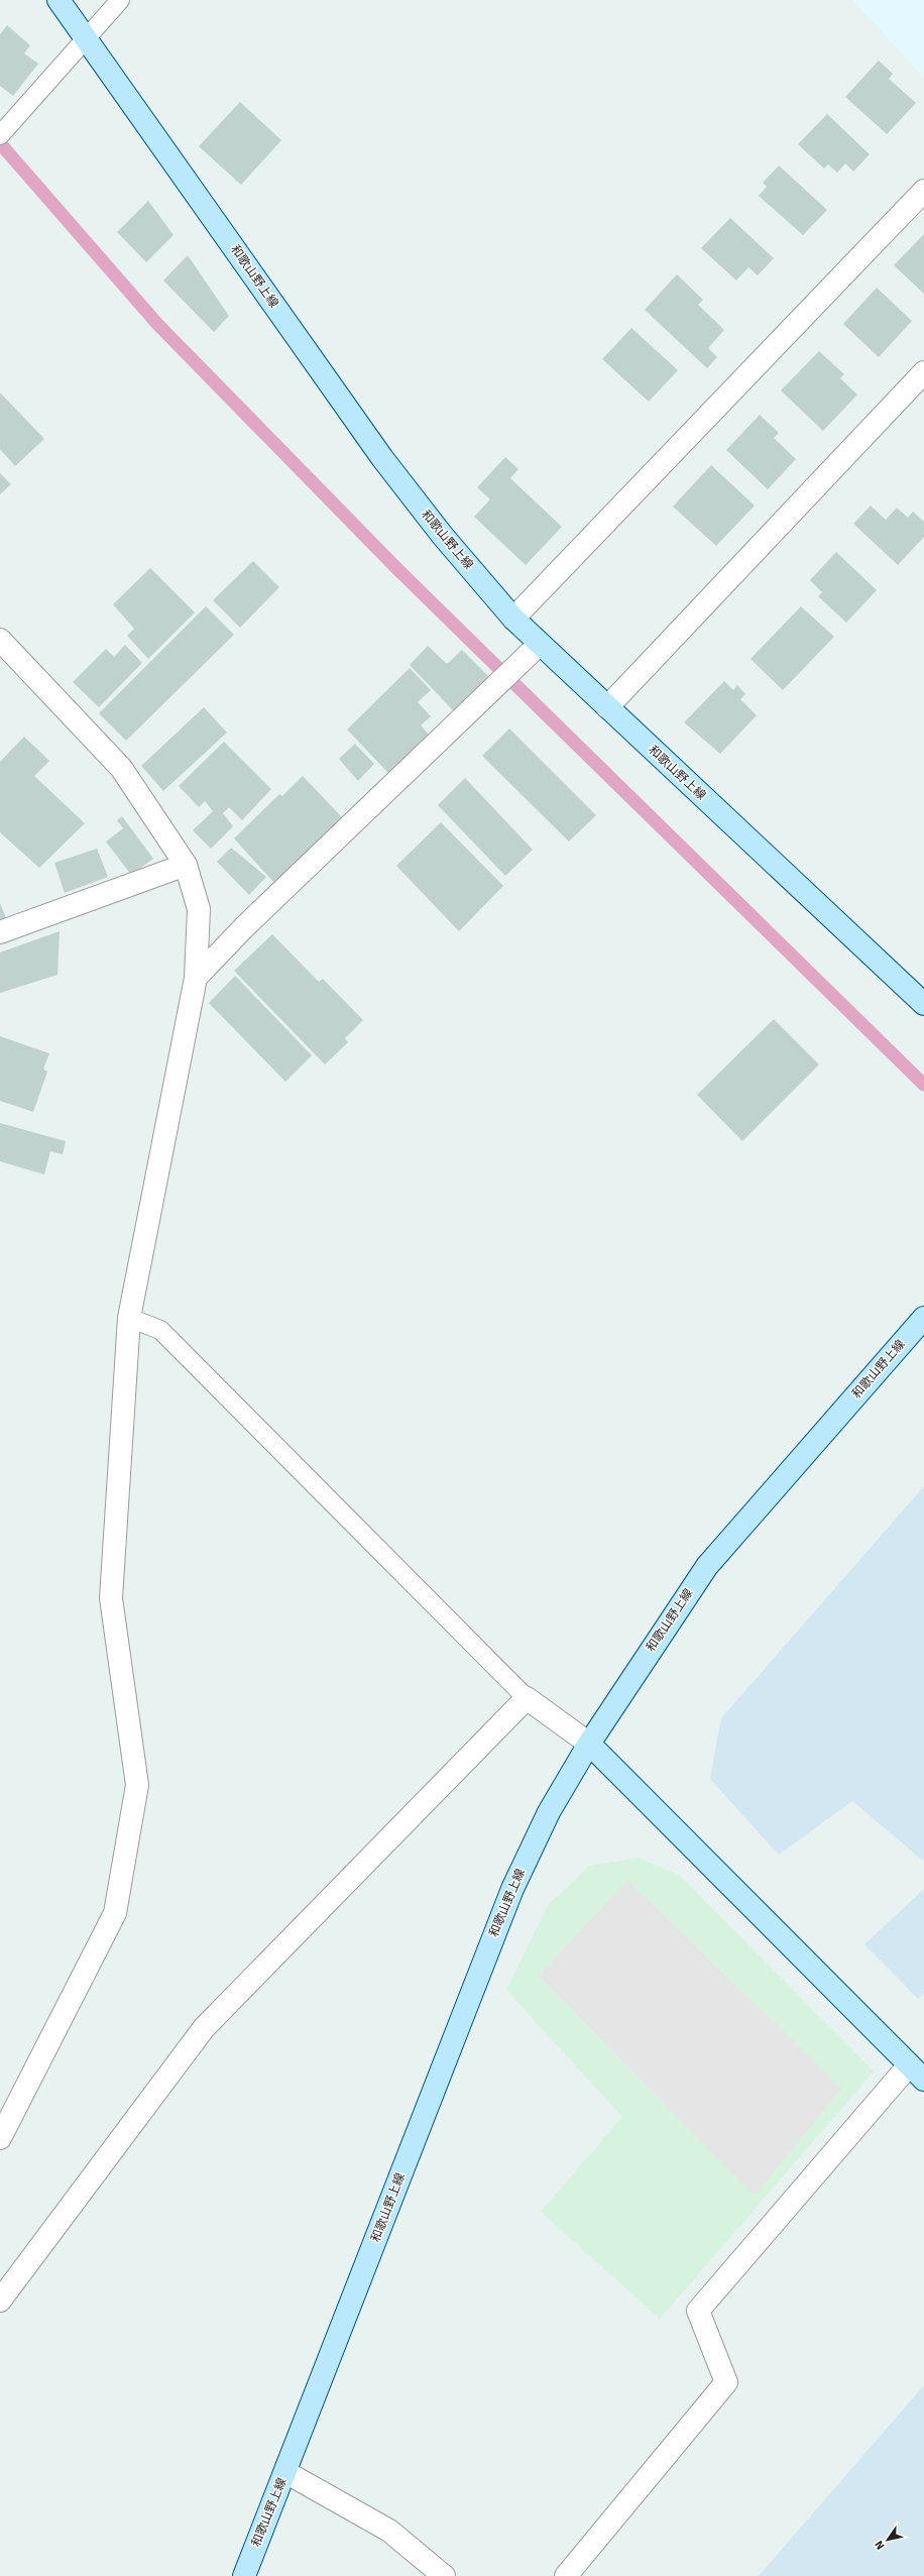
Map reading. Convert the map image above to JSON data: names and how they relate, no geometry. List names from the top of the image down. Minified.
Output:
{"streets":{"main road":["和歌山野上線"]},"north":"bottom left"}
